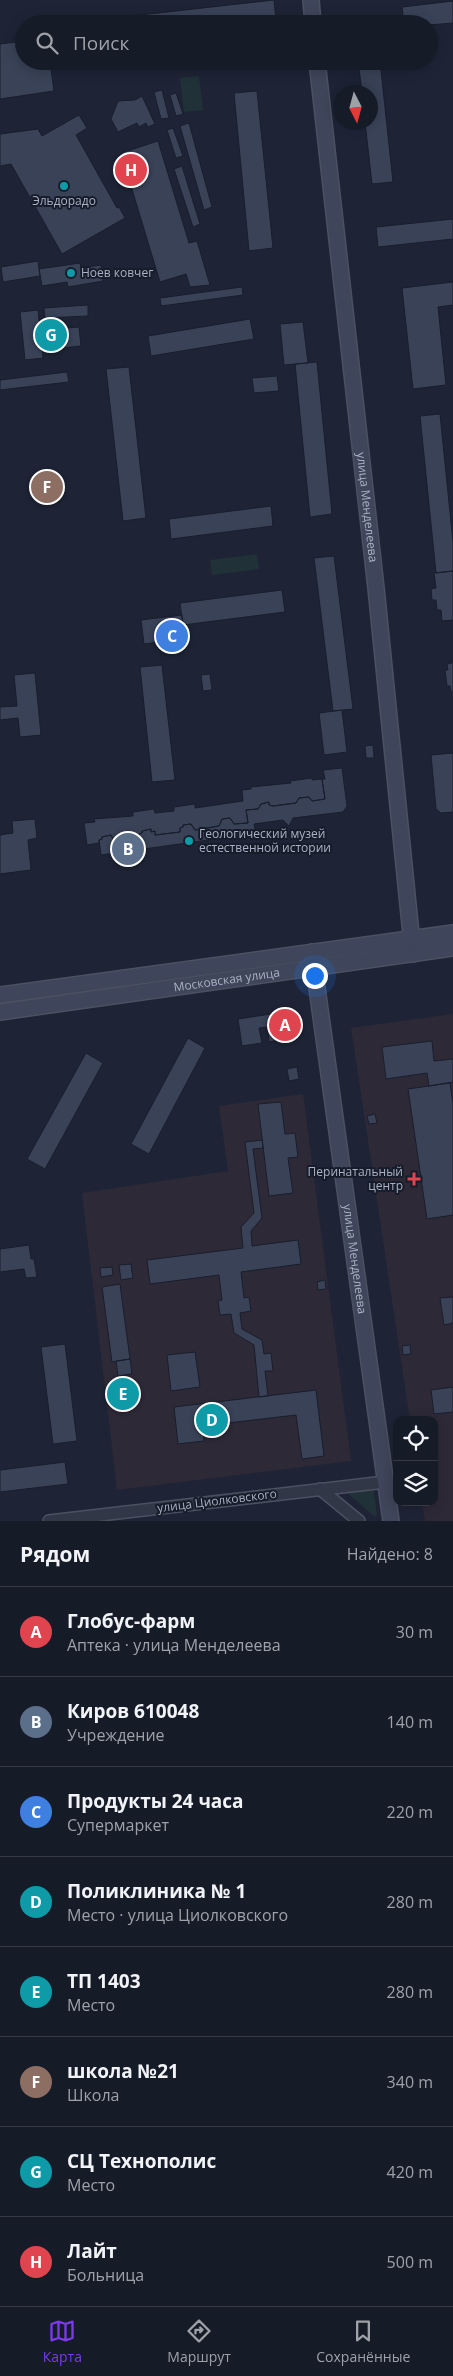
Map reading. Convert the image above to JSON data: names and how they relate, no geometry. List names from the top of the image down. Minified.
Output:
{"streets":{"street":["улица Менделеева","Московская улица","улица Циолковского"]},"crossings":[["улица Менделеева","Московская улица"],["улица Менделеева","улица Циолковского"]],"places":{"other":["Эльдорадо","Ноев ковчег","Геологический музей естественной истории"],"health":["Перинатальный центр"]},"north":"bottom","page":{"search":"Поиск","pins":["H","G","F","C","B","A","E","D"],"heading":["Рядом","Найдено: 8"],"list":[{"mark":"A","name":"Глобус-фарм","note":"Аптека · улица Менделеева","value":"30 m"},{"mark":"B","name":"Киров 610048","note":"Учреждение","value":"140 m"},{"mark":"C","name":"Продукты 24 часа","note":"Супермаркет","value":"220 m"},{"mark":"D","name":"Поликлиника № 1","note":"Место · улица Циолковского","value":"280 m"},{"mark":"E","name":"ТП 1403","note":"Место","value":"280 m"},{"mark":"F","name":"школа №21","note":"Школа","value":"340 m"},{"mark":"G","name":"СЦ Технополис","note":"Место","value":"420 m"},{"mark":"H","name":"Лайт","note":"Больница","value":"500 m"}],"nav":["Карта","Маршрут","Сохранённые"]}}
